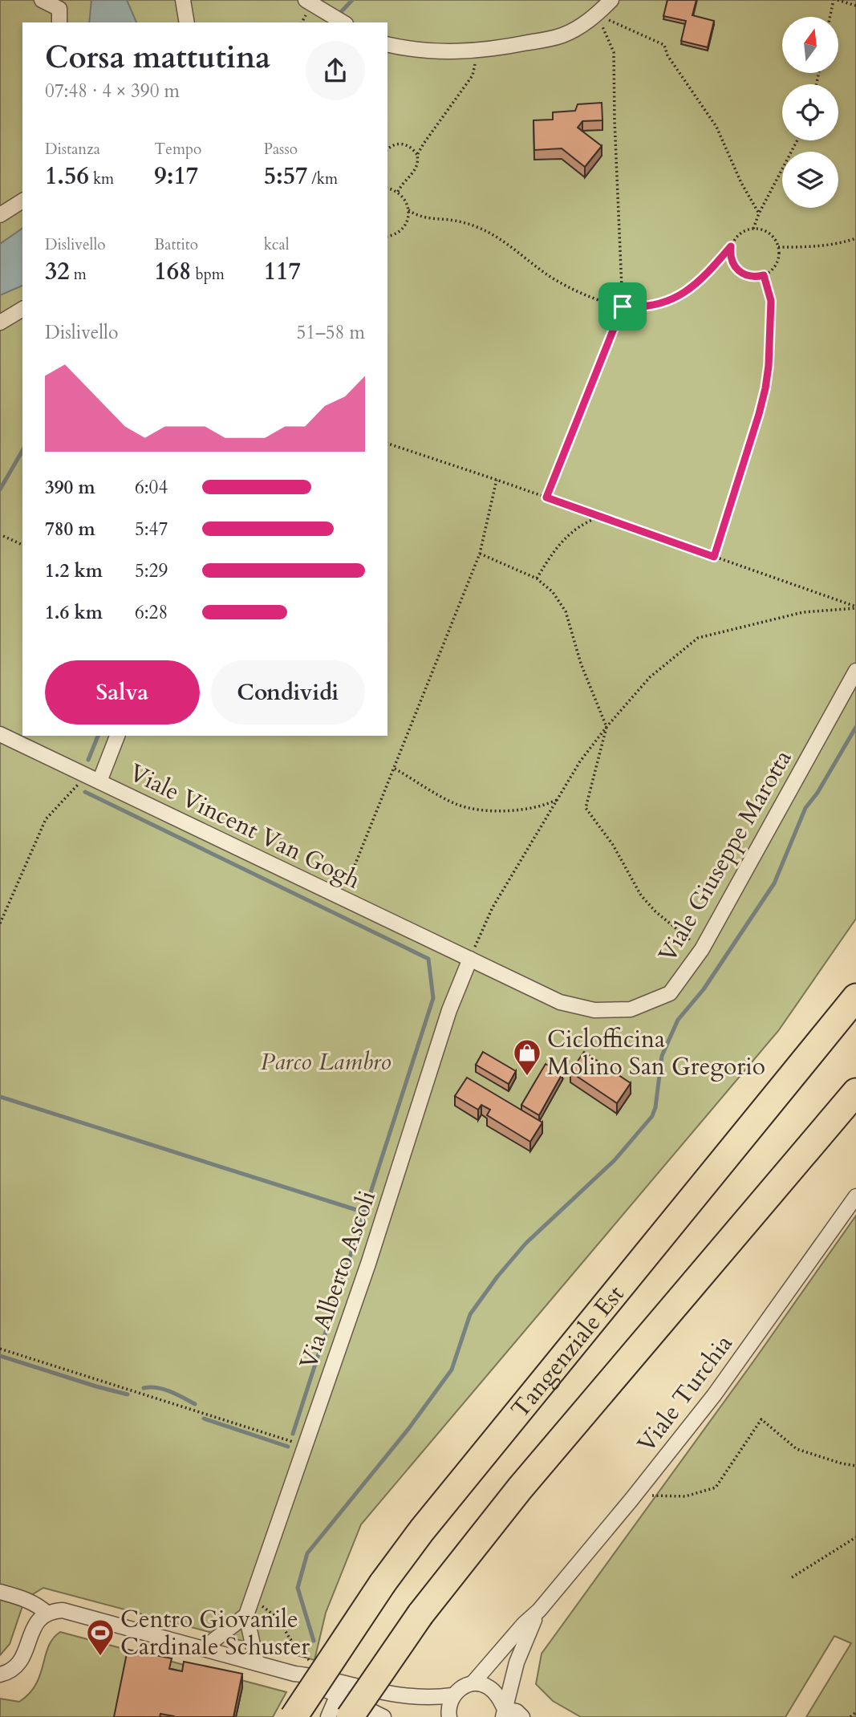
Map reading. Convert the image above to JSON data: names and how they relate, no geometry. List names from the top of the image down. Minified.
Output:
{"streets":{"highway":["Tangenziale Est"],"street":["Viale Vincent Van Gogh","Viale Giuseppe Marotta","Via Alberto Ascoli","Viale Turchia"]},"crossings":[["Viale Vincent Van Gogh","Viale Giuseppe Marotta"],["Viale Vincent Van Gogh","Via Alberto Ascoli"],["Viale Giuseppe Marotta","Via Alberto Ascoli"]],"parks":["Parco Lambro"],"places":{"shop":["Ciclofficina Molino San Gregorio"],"sports":["Centro Giovanile Cardinale Schuster"]},"north":"top","page":{"heading":["Corsa mattutina","07:48 · 4 × 390 m"],"stats":[["Distanza","1.56 km"],["Tempo","9:17"],["Passo","5:57 /km"],["Dislivello","32 m"],["Battito","168 bpm"],["kcal","117"]],"chart":["Dislivello","51–58 m"],"list":[{"name":"390 m","note":"6:04"},{"name":"780 m","note":"5:47"},{"name":"1.2 km","note":"5:29"},{"name":"1.6 km","note":"6:28"}],"buttons":["Salva","Condividi"]}}
